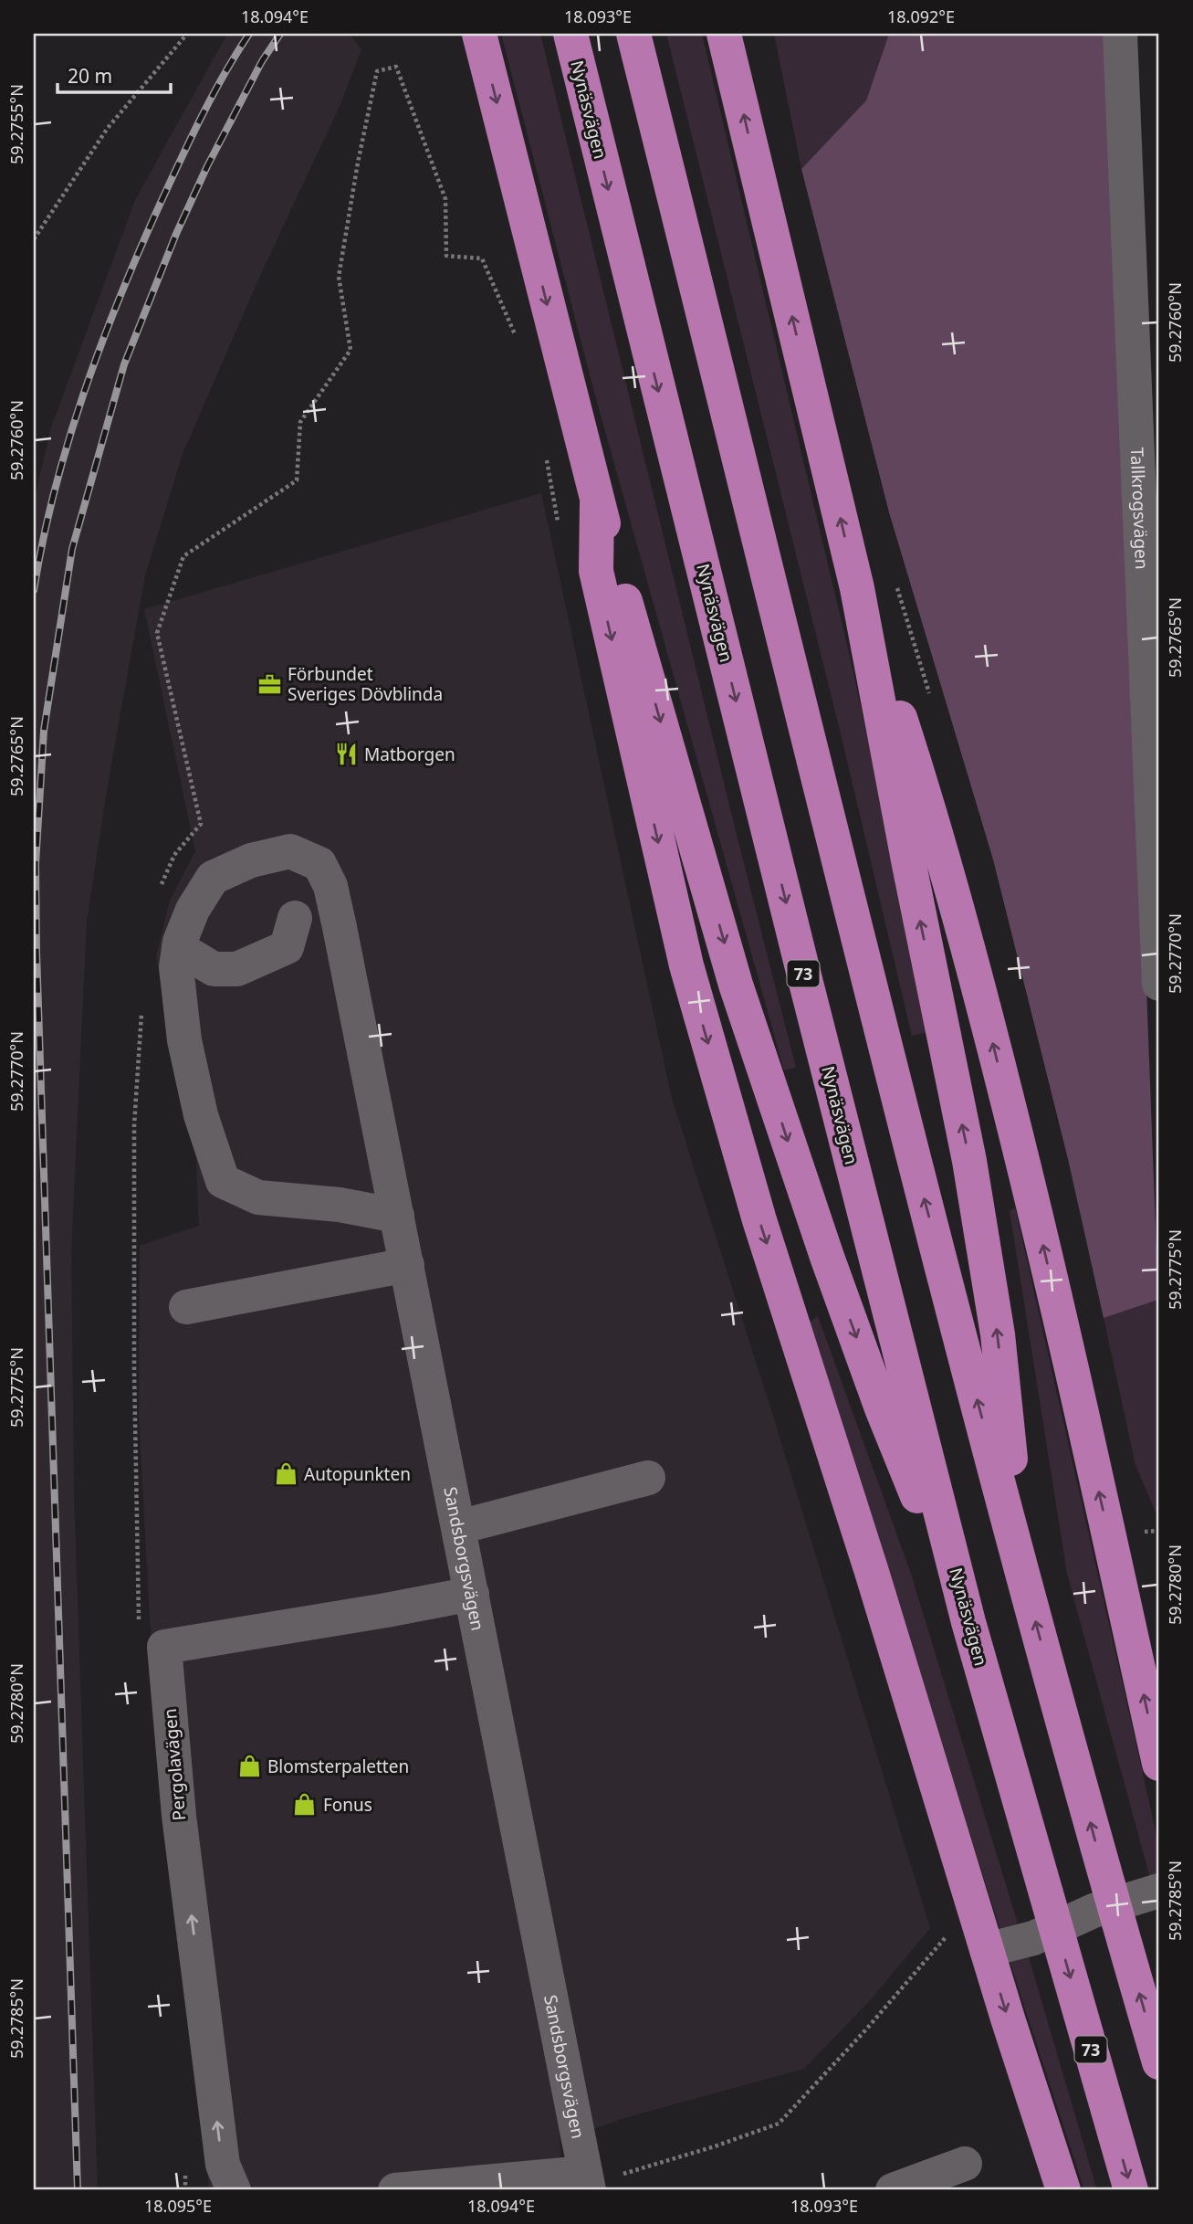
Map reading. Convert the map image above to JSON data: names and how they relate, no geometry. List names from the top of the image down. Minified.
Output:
{"streets":{"highway":["Nynäsvägen","73"],"street":["Tallkrogsvägen","Sandsborgsvägen","Pergolavägen"]},"crossings":[["Sandsborgsvägen","Pergolavägen"]],"places":{"office":["Förbundet Sveriges Dövblinda"],"restaurant":["Matborgen"],"shop":["Autopunkten","Blomsterpaletten","Fonus"]},"scale_bar":"20 m","coordinates":["18.094°E","18.093°E","18.092°E","59.2755°N","59.2760°N","59.2765°N","59.2770°N","59.2775°N","59.2780°N","59.2785°N","18.095°E"]}
